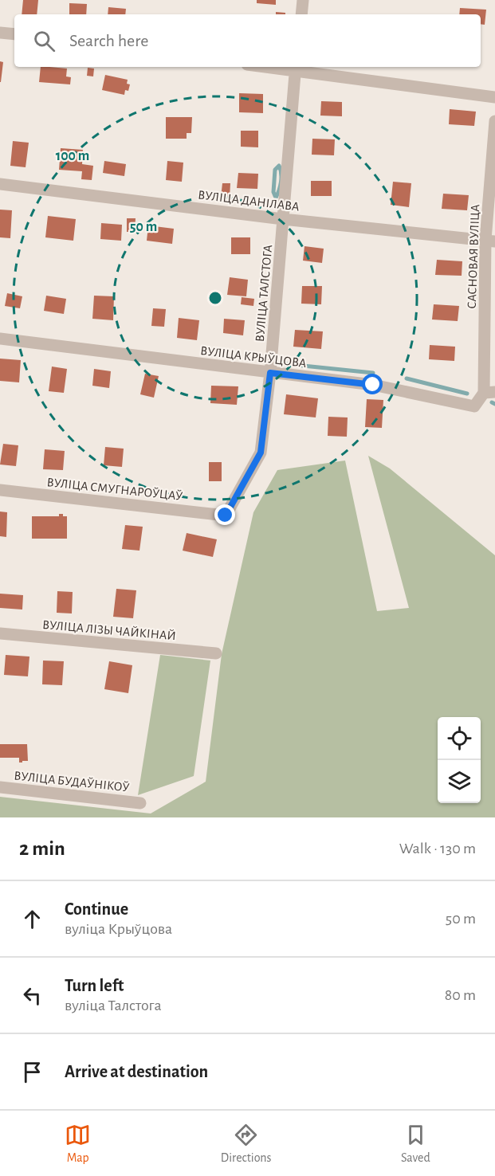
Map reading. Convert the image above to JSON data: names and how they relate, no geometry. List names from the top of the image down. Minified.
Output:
{"streets":{"street":["ВУЛІЦА ДАНІЛАВА","САСНОВАЯ ВУЛІЦА","ВУЛІЦА ТАЛСТОГА","ВУЛІЦА КРЫЎЦОВА","ВУЛІЦА СМУГНАРОЎЦАЎ","ВУЛІЦА ЛІЗЫ ЧАЙКІНАЙ","ВУЛІЦА БУДАЎНІКОЎ"]},"crossings":[["ВУЛІЦА ДАНІЛАВА","САСНОВАЯ ВУЛІЦА"],["ВУЛІЦА ДАНІЛАВА","ВУЛІЦА ТАЛСТОГА"],["САСНОВАЯ ВУЛІЦА","ВУЛІЦА КРЫЎЦОВА"],["ВУЛІЦА ТАЛСТОГА","ВУЛІЦА КРЫЎЦОВА"],["ВУЛІЦА ТАЛСТОГА","ВУЛІЦА СМУГНАРОЎЦАЎ"]],"page":{"search":"Search here","heading":["2 min","Walk · 130 m"],"list":[["Continue","вуліца Крыўцова","50 m"],["Turn left","вуліца Талстога","80 m"],"Arrive at destination"],"nav":["Map","Directions","Saved"]},"rings":["100 m","50 m"]}
